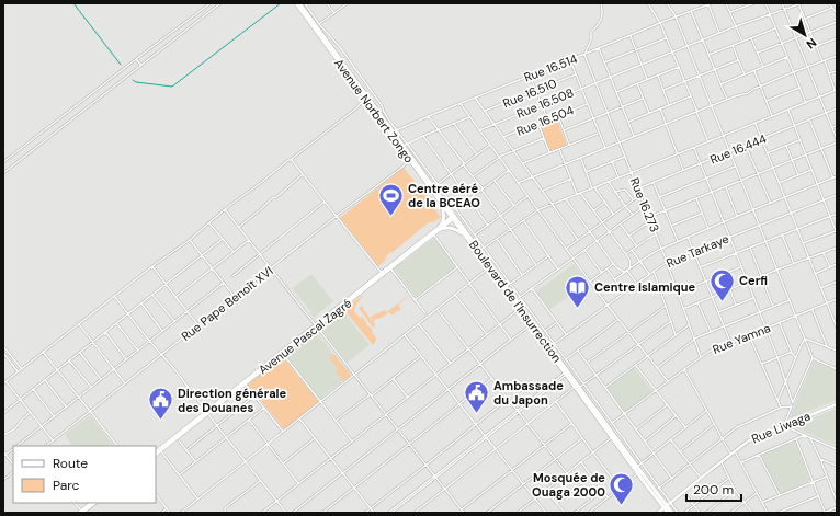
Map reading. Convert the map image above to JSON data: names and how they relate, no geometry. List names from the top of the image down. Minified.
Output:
{"streets":{"main road":["Avenue Norbert Zongo","Boulevard de l'Insurrection","Avenue Pascal Zagré","Rue Liwaga"],"street":["Rue 16.514","Rue 16.510","Rue 16.508","Rue 16.504","Rue 16.444","Rue 16.273","Rue Tarkaye","Rue Pape Benoît XVI","Rue Yamna"]},"crossings":[["Rue 16.514","Avenue Norbert Zongo"],["Rue 16.514","Rue 16.273"],["Rue 16.508","Rue 16.273"],["Avenue Norbert Zongo","Boulevard de l'Insurrection"],["Avenue Norbert Zongo","Rue Pape Benoît XVI"],["Avenue Norbert Zongo","Avenue Pascal Zagré"],["Rue 16.444","Rue 16.273"],["Rue 16.273","Rue Tarkaye"],["Rue 16.273","Rue Yamna"],["Rue Tarkaye","Boulevard de l'Insurrection"],["Boulevard de l'Insurrection","Avenue Pascal Zagré"],["Boulevard de l'Insurrection","Rue Liwaga"]],"places":{"sports":["Centre aéré de la BCEAO"],"mosque":["Cerfi","Mosquée de Ouaga 2000"],"library":["Centre islamique"],"public building":["Ambassade du Japon","Direction générale des Douanes"]},"legend":["Route","Parc"],"scale_bar":"200 m","north":"bottom right"}
